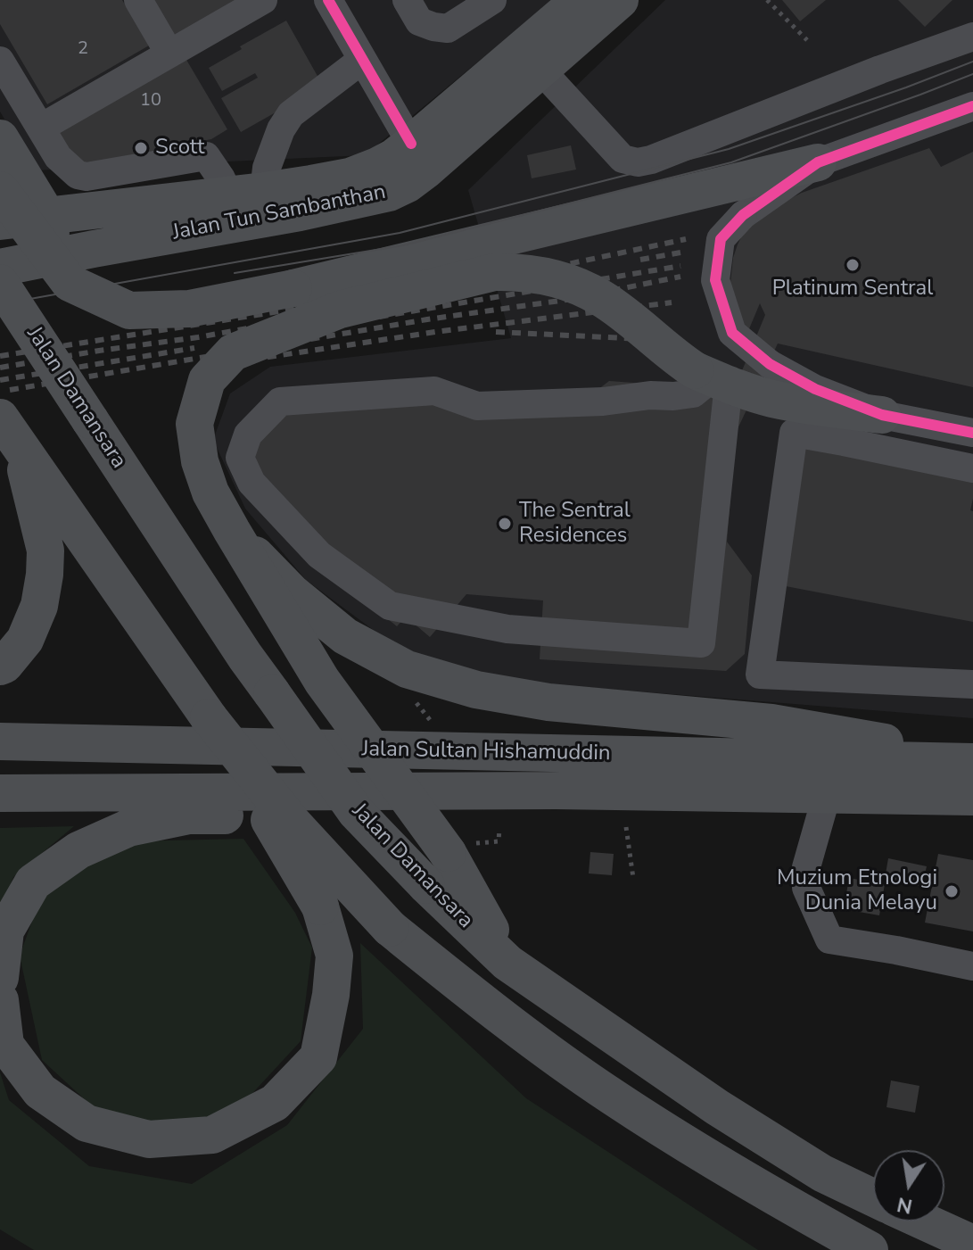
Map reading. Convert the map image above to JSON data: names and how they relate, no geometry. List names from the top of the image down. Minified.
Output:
{"streets":{"main road":["Jalan Tun Sambanthan","Jalan Damansara","Jalan Sultan Hishamuddin"]},"crossings":[["Jalan Tun Sambanthan","Jalan Damansara"]],"places":["Scott","Platinum Sentral","The Sentral Residences","Muzium Etnologi Dunia Melayu"],"house_numbers":["2","10"],"north":"bottom"}
